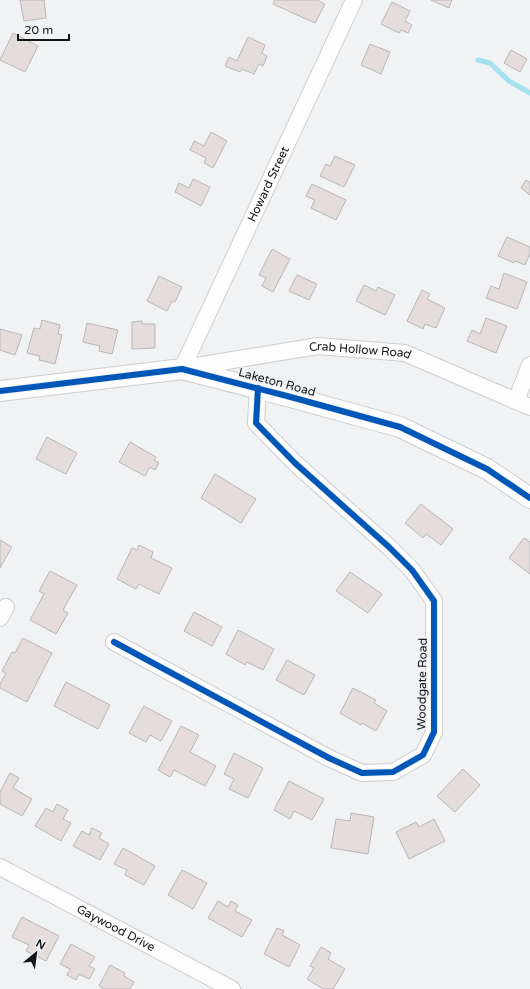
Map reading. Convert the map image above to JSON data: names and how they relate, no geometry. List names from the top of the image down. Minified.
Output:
{"streets":{"street":["Howard Street","Crab Hollow Road","Laketon Road","Woodgate Road","Gaywood Drive"]},"crossings":[["Howard Street","Crab Hollow Road"],["Howard Street","Laketon Road"],["Crab Hollow Road","Laketon Road"],["Laketon Road","Woodgate Road"]],"scale_bar":"20 m","north":"top right"}
